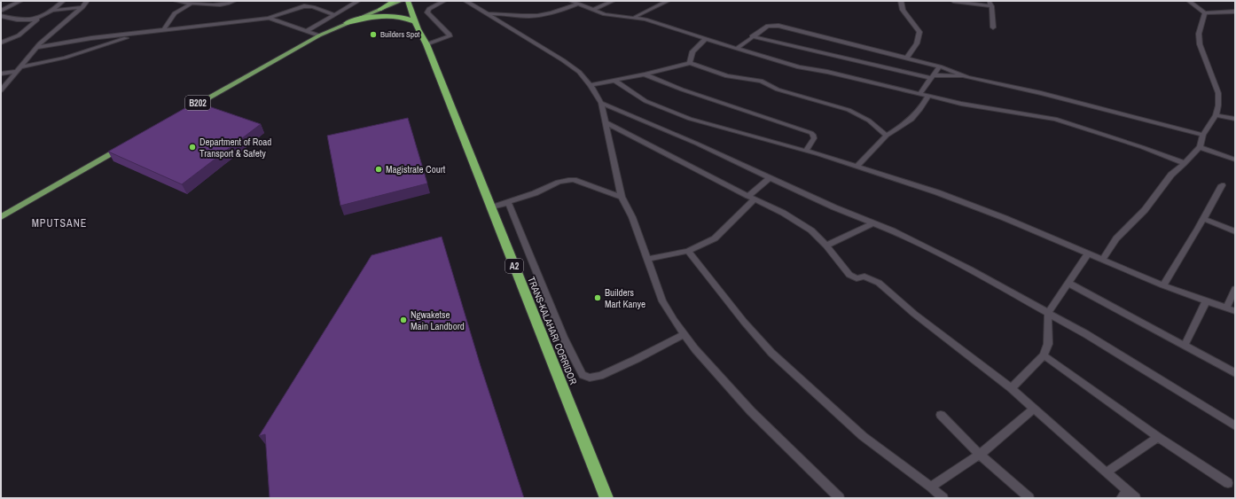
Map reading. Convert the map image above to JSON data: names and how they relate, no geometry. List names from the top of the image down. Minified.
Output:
{"streets":{"highway":["A2","TRANS-KALAHARI CORRIDOR"],"main road":["B202"]},"districts":["MPUTSANE"],"places":["Builders Spot","Department of Road Transport & Safety","Magistrate Court","Builders Mart Kanye","Ngwaketse Main Landbord"]}
